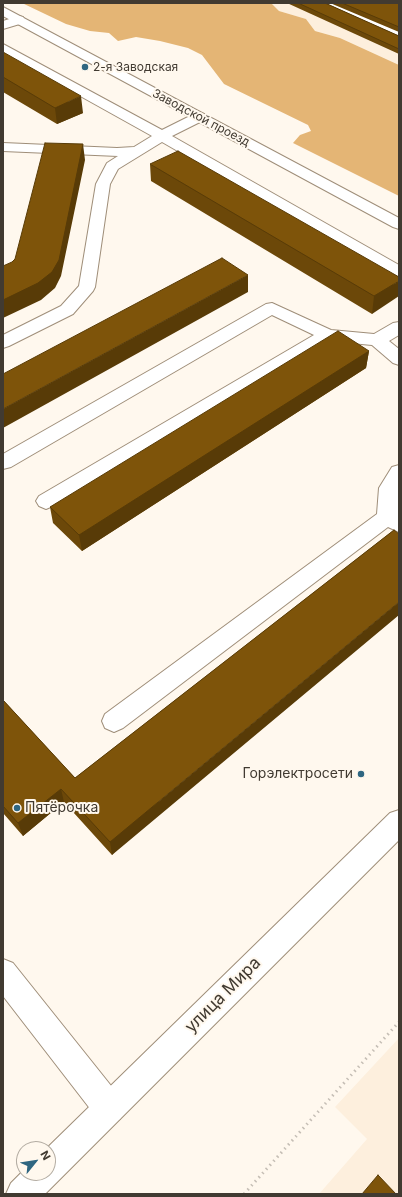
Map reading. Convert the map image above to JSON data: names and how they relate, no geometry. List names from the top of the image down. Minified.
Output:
{"streets":{"main road":["Заводской проезд","улица Мира"]},"places":["2-я Заводская","Горэлектросети","Пятёрочка"],"north":"top right"}
